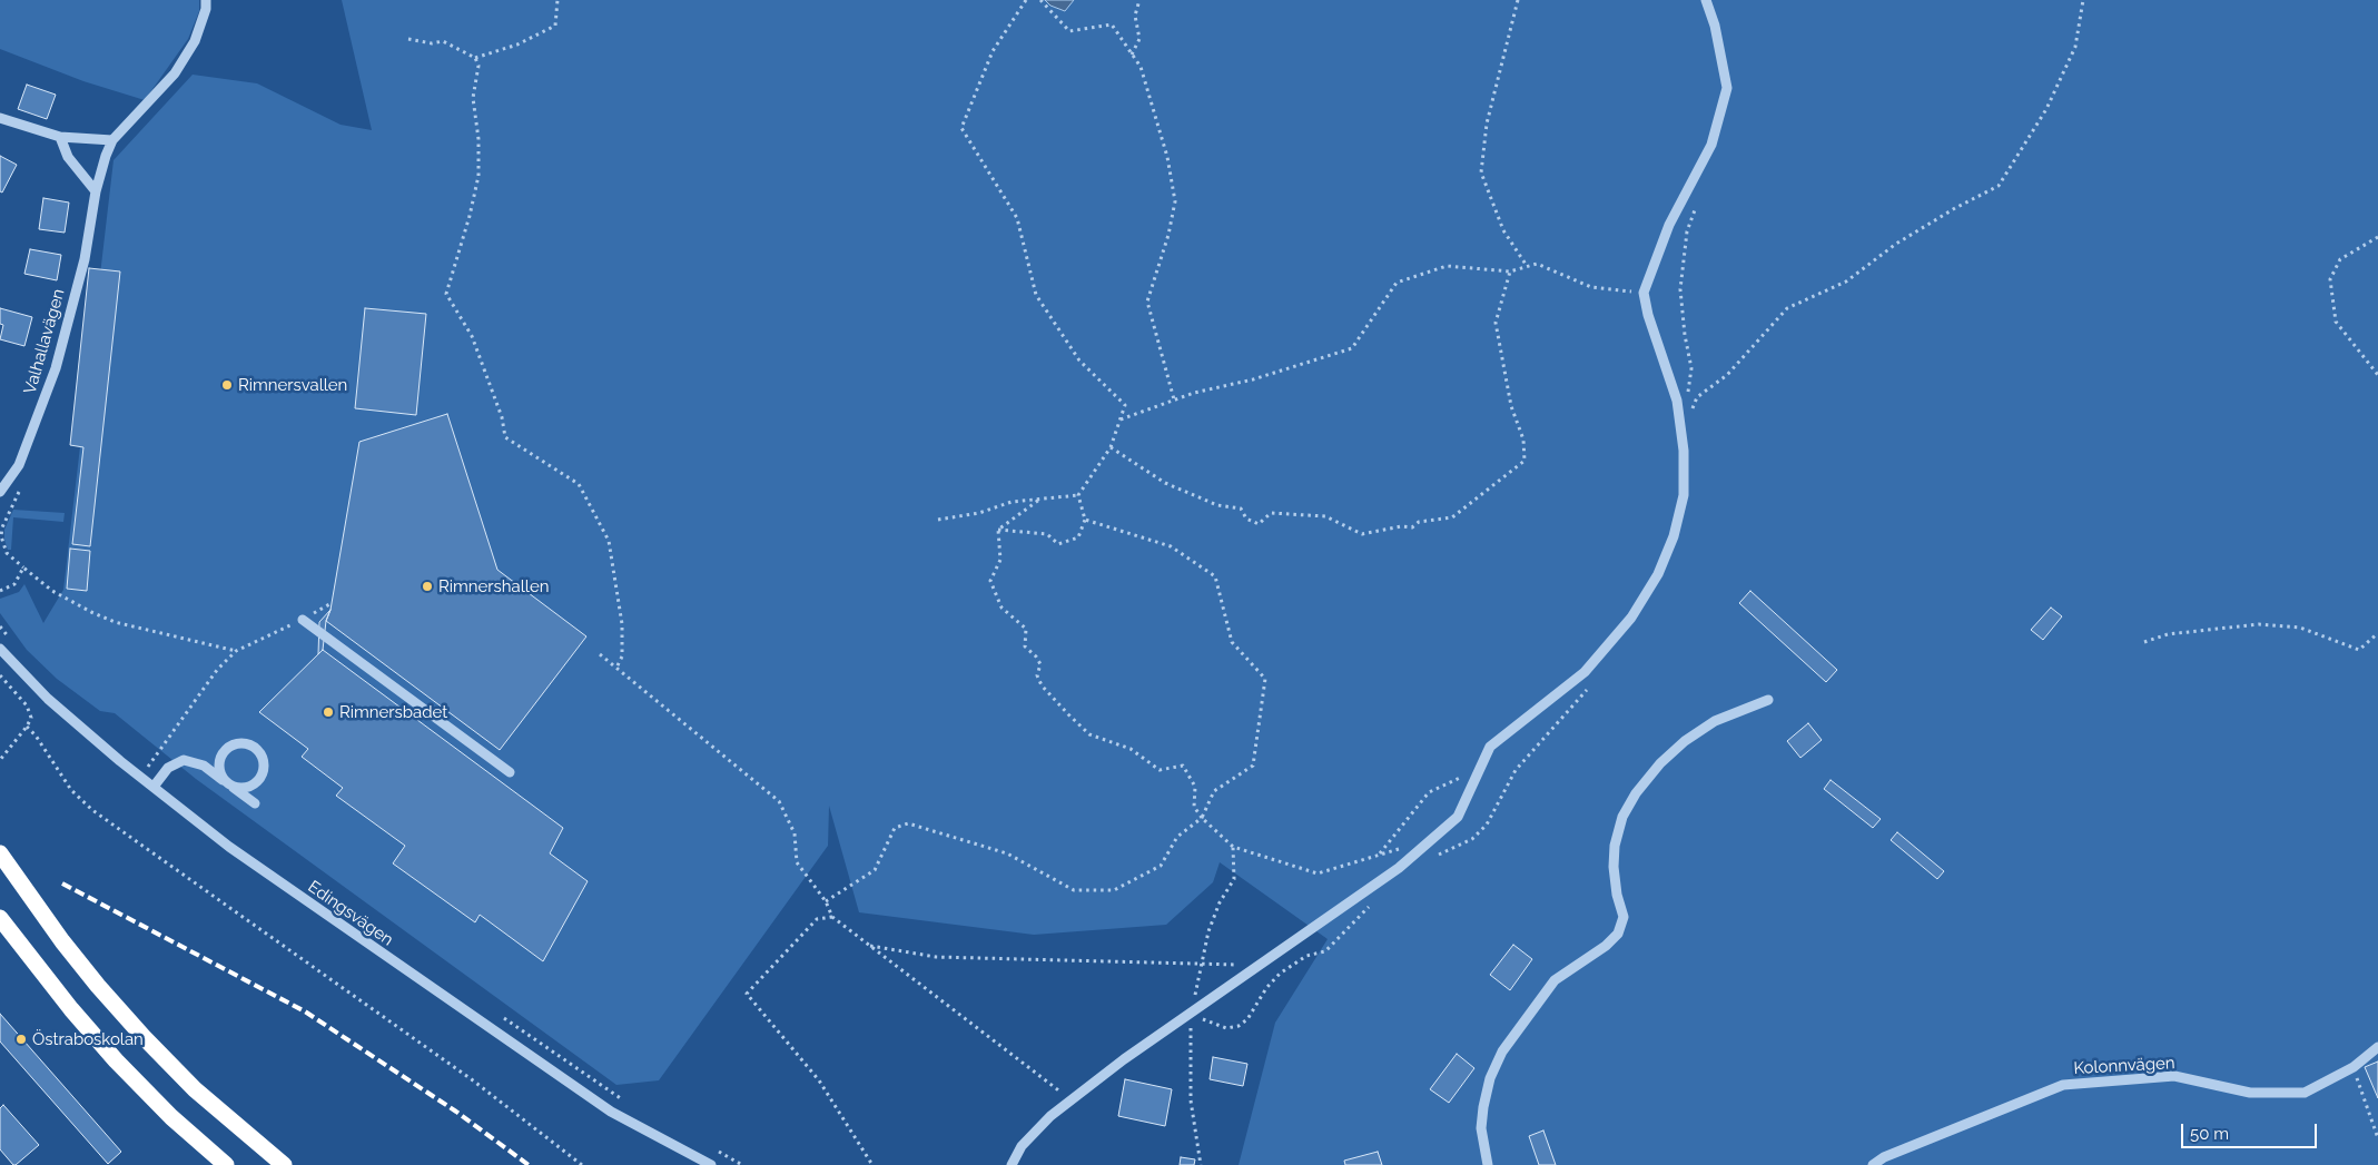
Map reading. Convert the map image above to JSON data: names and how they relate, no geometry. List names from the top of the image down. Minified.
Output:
{"streets":{"street":["Valhallavägen","Edingsvägen","Kolonnvägen"]},"places":["Rimnersvallen","Rimnershallen","Rimnersbadet","Östraboskolan"],"scale_bar":"50 m"}
